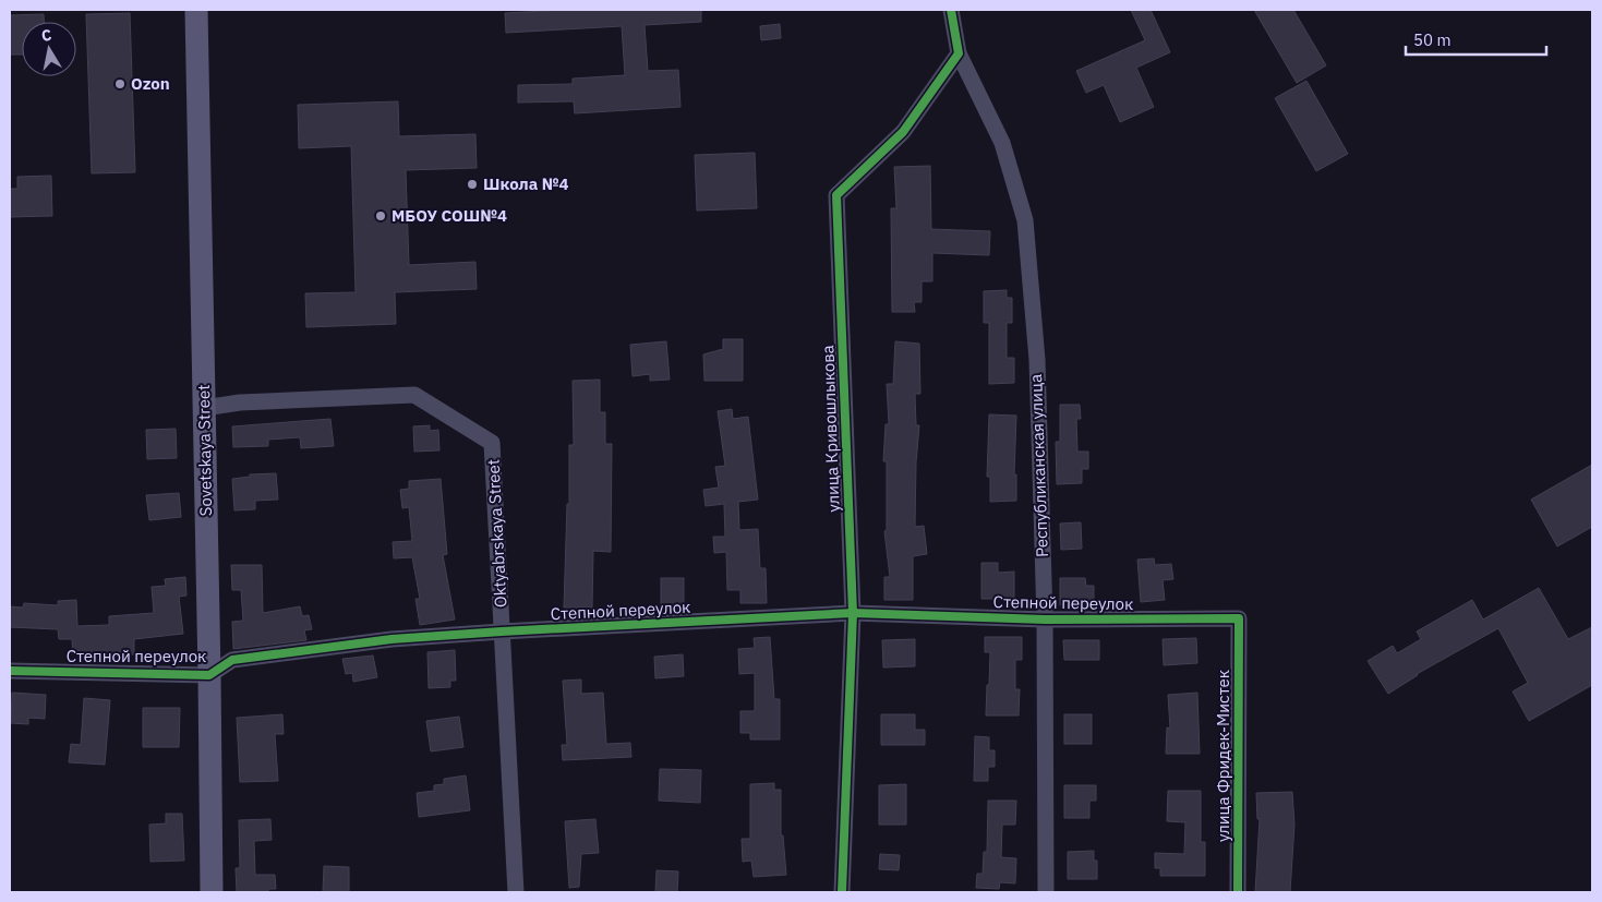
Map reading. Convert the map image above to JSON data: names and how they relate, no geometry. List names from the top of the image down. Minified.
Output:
{"streets":{"main road":["Sovetskaya Street"],"street":["улица Кривошлыкова","Республиканская улица","Oktyabrskaya Street","Степной переулок","улица Фридек-Мистек"]},"crossings":[["улица Кривошлыкова","Республиканская улица"],["улица Кривошлыкова","Степной переулок"],["Sovetskaya Street","Oktyabrskaya Street"],["Sovetskaya Street","Степной переулок"],["Республиканская улица","Степной переулок"],["Oktyabrskaya Street","Степной переулок"],["Степной переулок","улица Фридек-Мистек"]],"places":["Ozon","Школа №4","МБОУ СОШ№4"],"scale_bar":"50 m","north":"top"}
